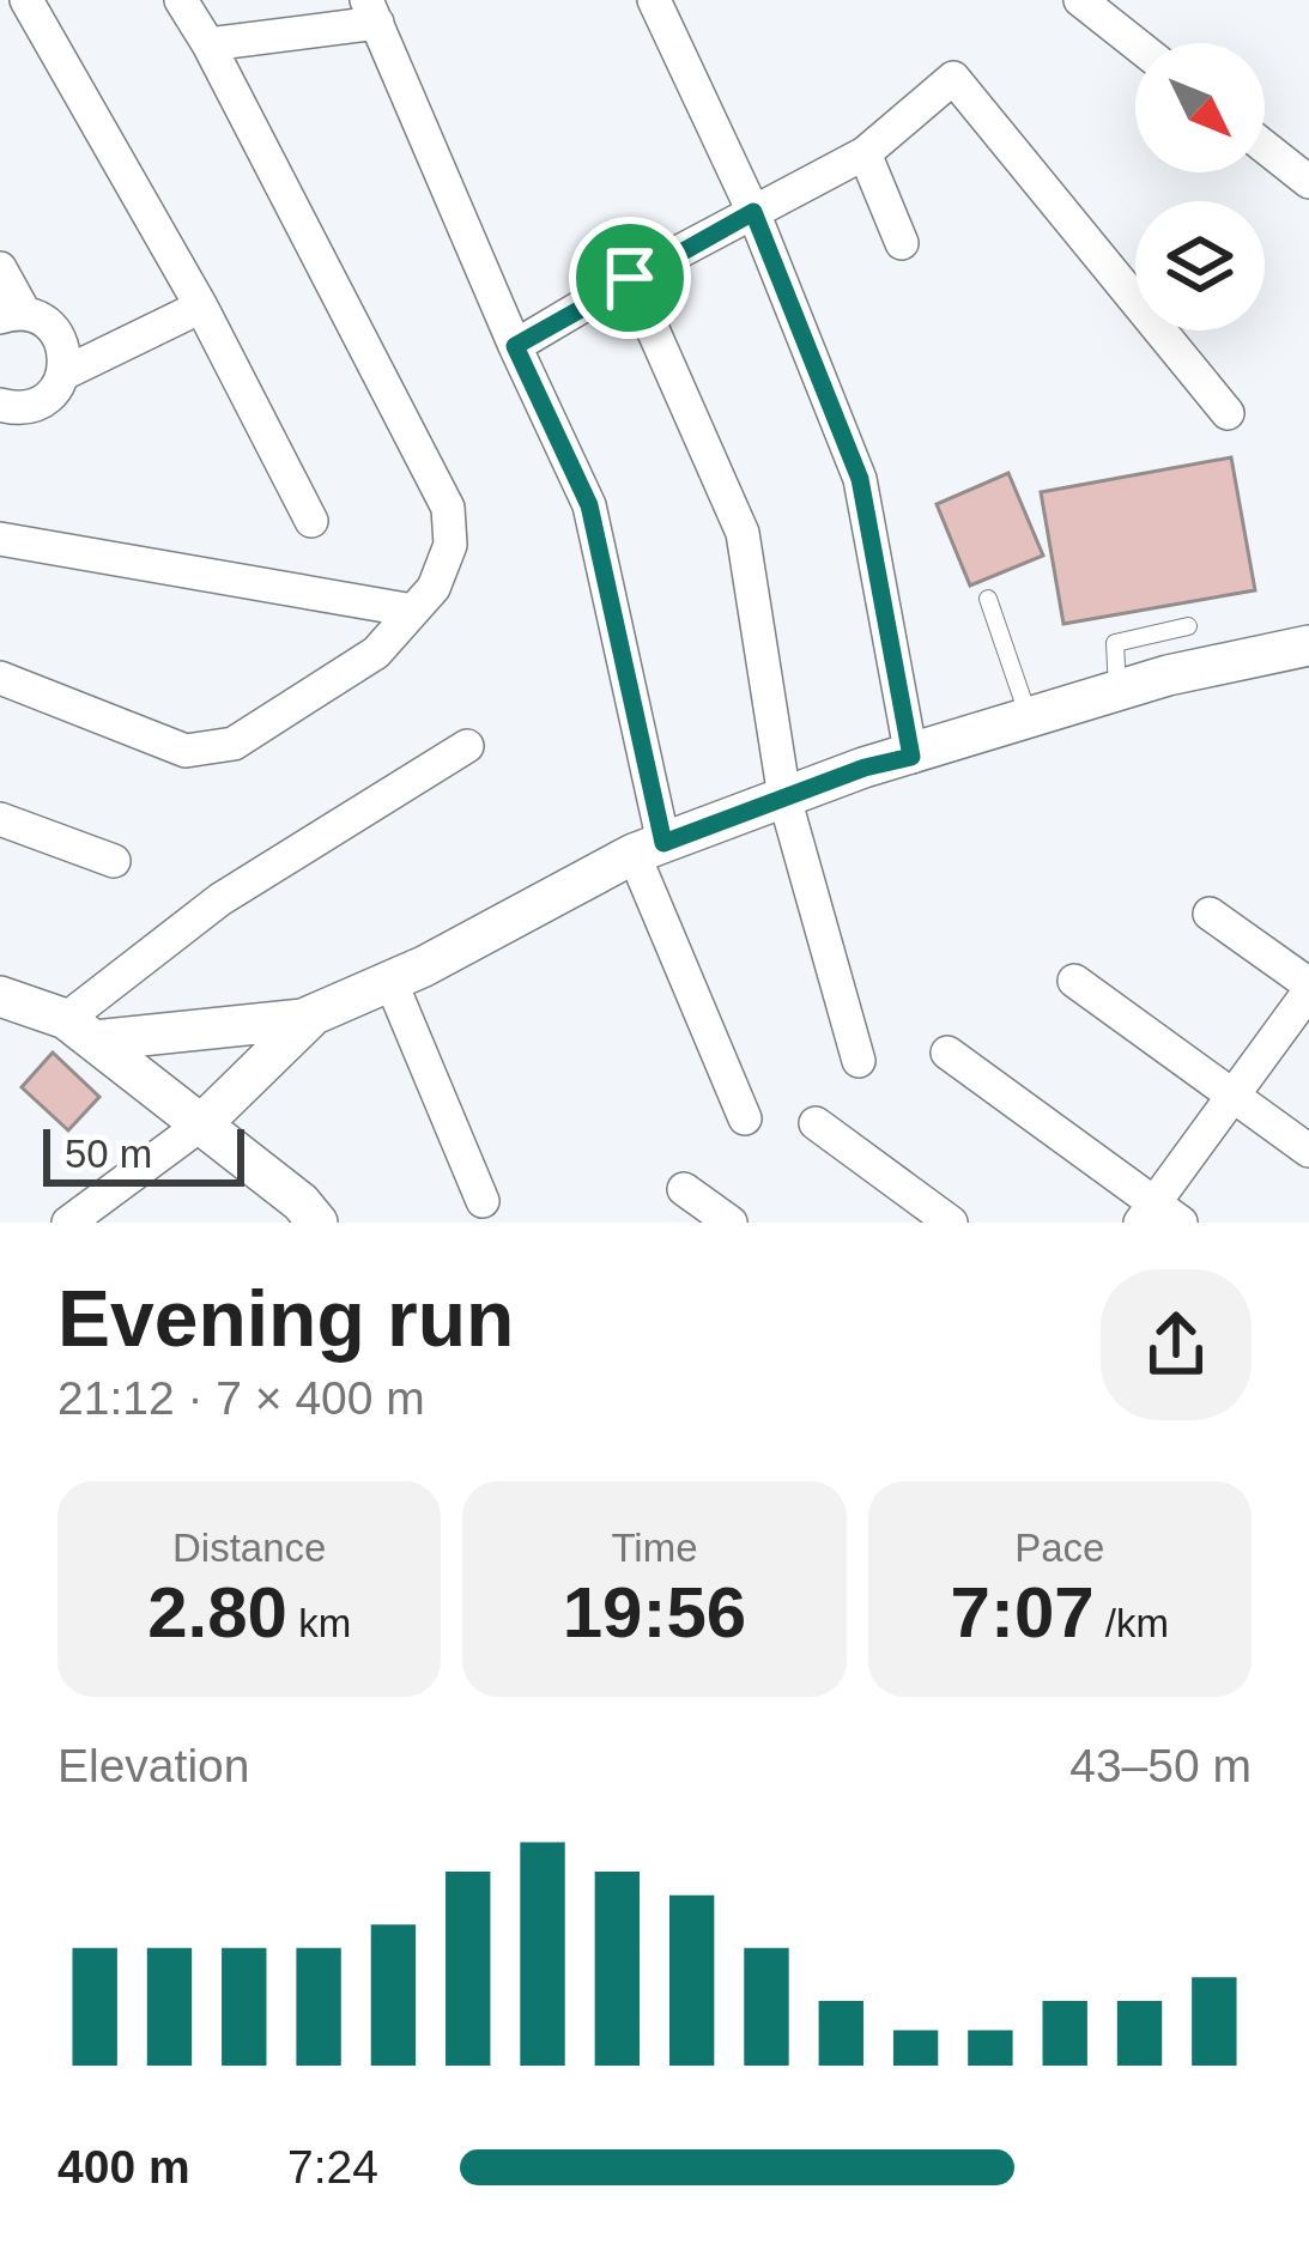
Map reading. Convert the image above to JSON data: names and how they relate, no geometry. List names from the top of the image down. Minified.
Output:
{"scale_bar":"50 m","north":"bottom right","page":{"scale":"50 m","heading":["Evening run","21:12 · 7 × 400 m"],"stats":[["Distance","2.80 km"],["Time","19:56"],["Pace","7:07 /km"]],"chart":["Elevation","43–50 m"],"list":[{"name":"400 m","note":"7:24"}]}}
